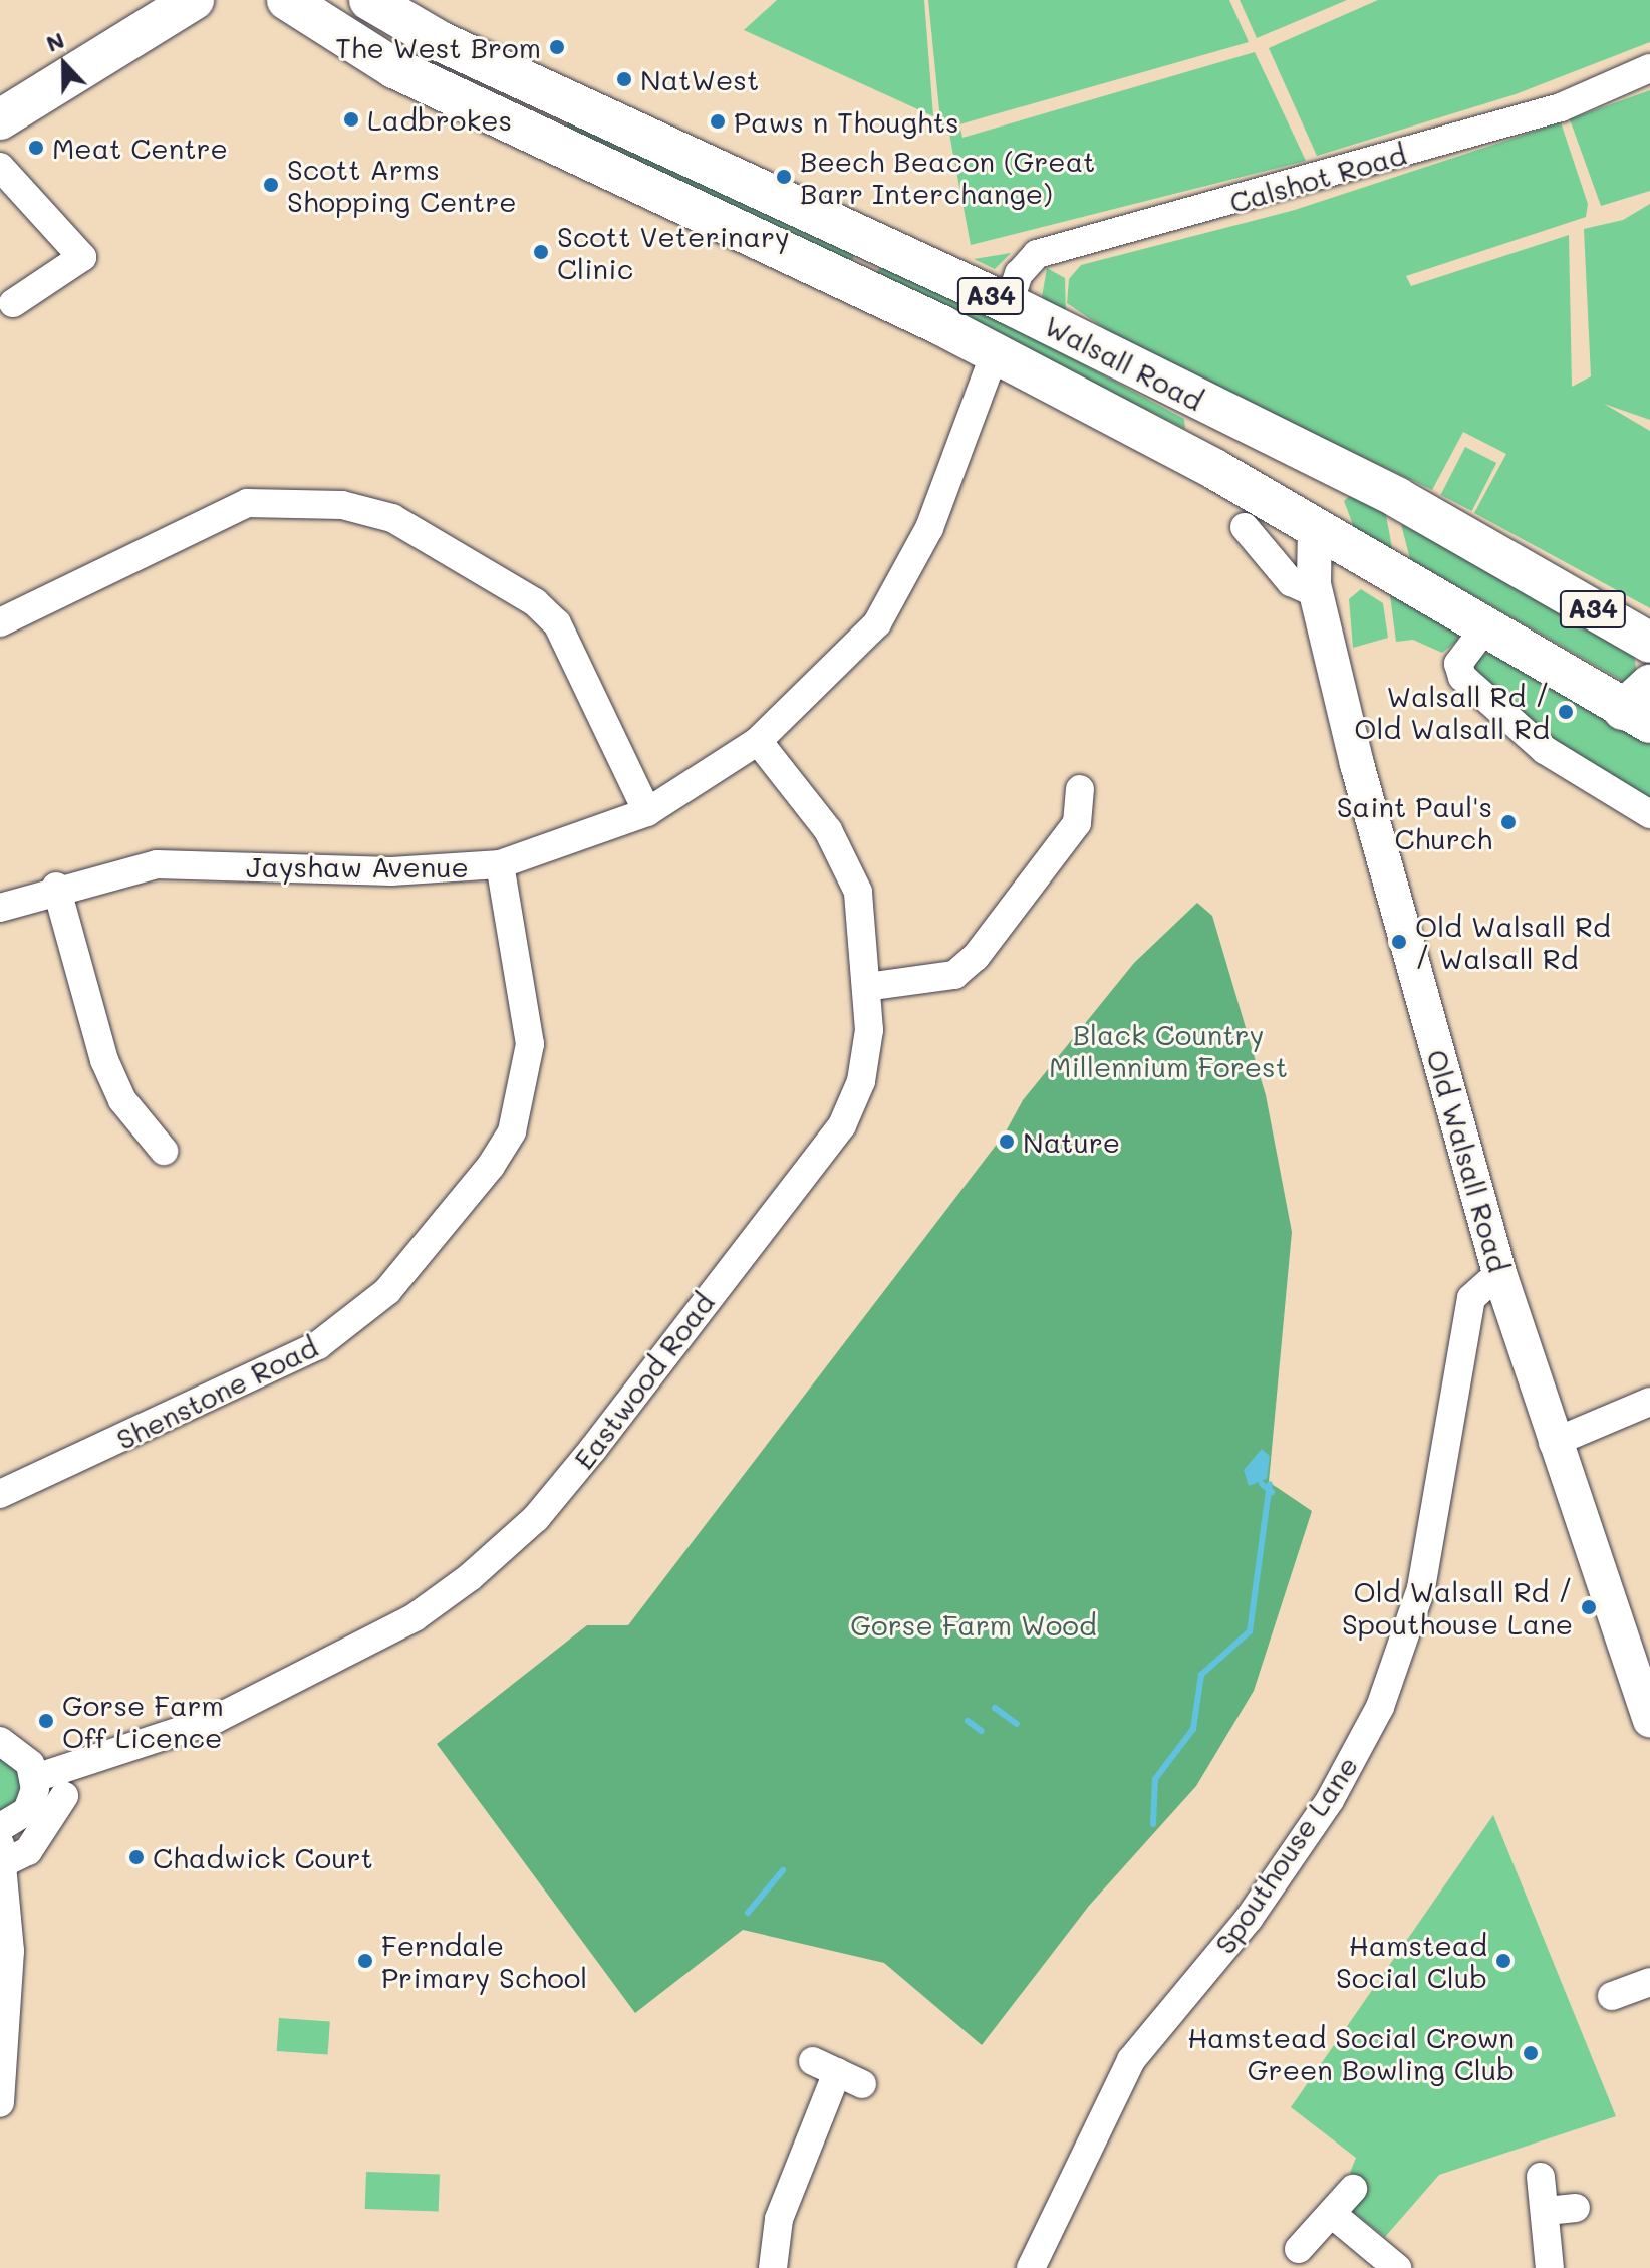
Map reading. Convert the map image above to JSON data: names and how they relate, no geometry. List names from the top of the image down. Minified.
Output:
{"streets":{"highway":["A34","Walsall Road"],"main road":["Old Walsall Road"],"street":["Calshot Road","Jayshaw Avenue","Eastwood Road","Shenstone Road","Spouthouse Lane"]},"crossings":[["Calshot Road","Walsall Road"],["Walsall Road","Jayshaw Avenue"],["Jayshaw Avenue","Eastwood Road"],["Jayshaw Avenue","Shenstone Road"],["Old Walsall Road","Spouthouse Lane"]],"parks":["Black Country Millennium Forest","Gorse Farm Wood"],"places":["The West Brom","NatWest","Ladbrokes","Paws n Thoughts","Meat Centre","Beech Beacon (Great Barr Interchange)","Scott Arms Shopping Centre","Scott Veterinary Clinic","Walsall Rd / Old Walsall Rd","Saint Paul's Church","Old Walsall Rd / Walsall Rd","Nature","Old Walsall Rd / Spouthouse Lane","Gorse Farm Off Licence","Chadwick Court","Ferndale Primary School","Hamstead Social Club","Hamstead Social Crown Green Bowling Club"],"north":"top"}
